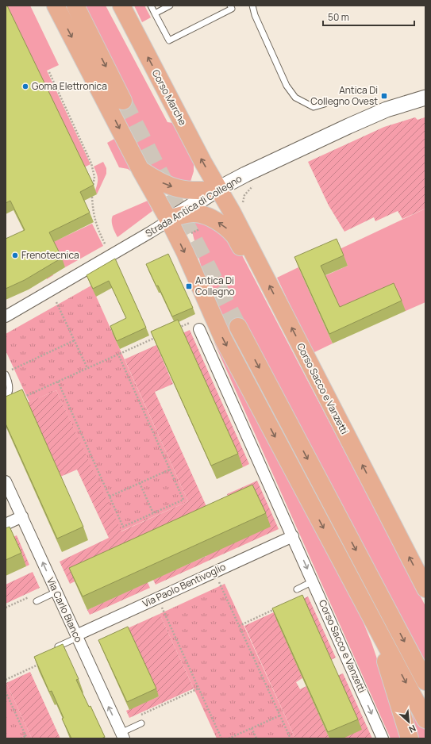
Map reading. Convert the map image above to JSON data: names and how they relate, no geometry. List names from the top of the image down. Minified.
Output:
{"streets":{"main road":["Corso Marche","Strada Antica di Collegno","Corso Sacco e Vanzetti"],"street":["Via Paolo Bentivoglio","Via Carlo Bianco"]},"crossings":[["Corso Marche","Strada Antica di Collegno"],["Corso Marche","Corso Sacco e Vanzetti"],["Strada Antica di Collegno","Corso Sacco e Vanzetti"],["Corso Sacco e Vanzetti","Via Paolo Bentivoglio"],["Via Paolo Bentivoglio","Via Carlo Bianco"]],"one_way":["Via Carlo Bianco"],"places":{"other":["Goma Elettronica","Frenotecnica"],"transit":["Antica Di Collegno Ovest","Antica Di Collegno"]},"scale_bar":"50 m","north":"bottom right"}
